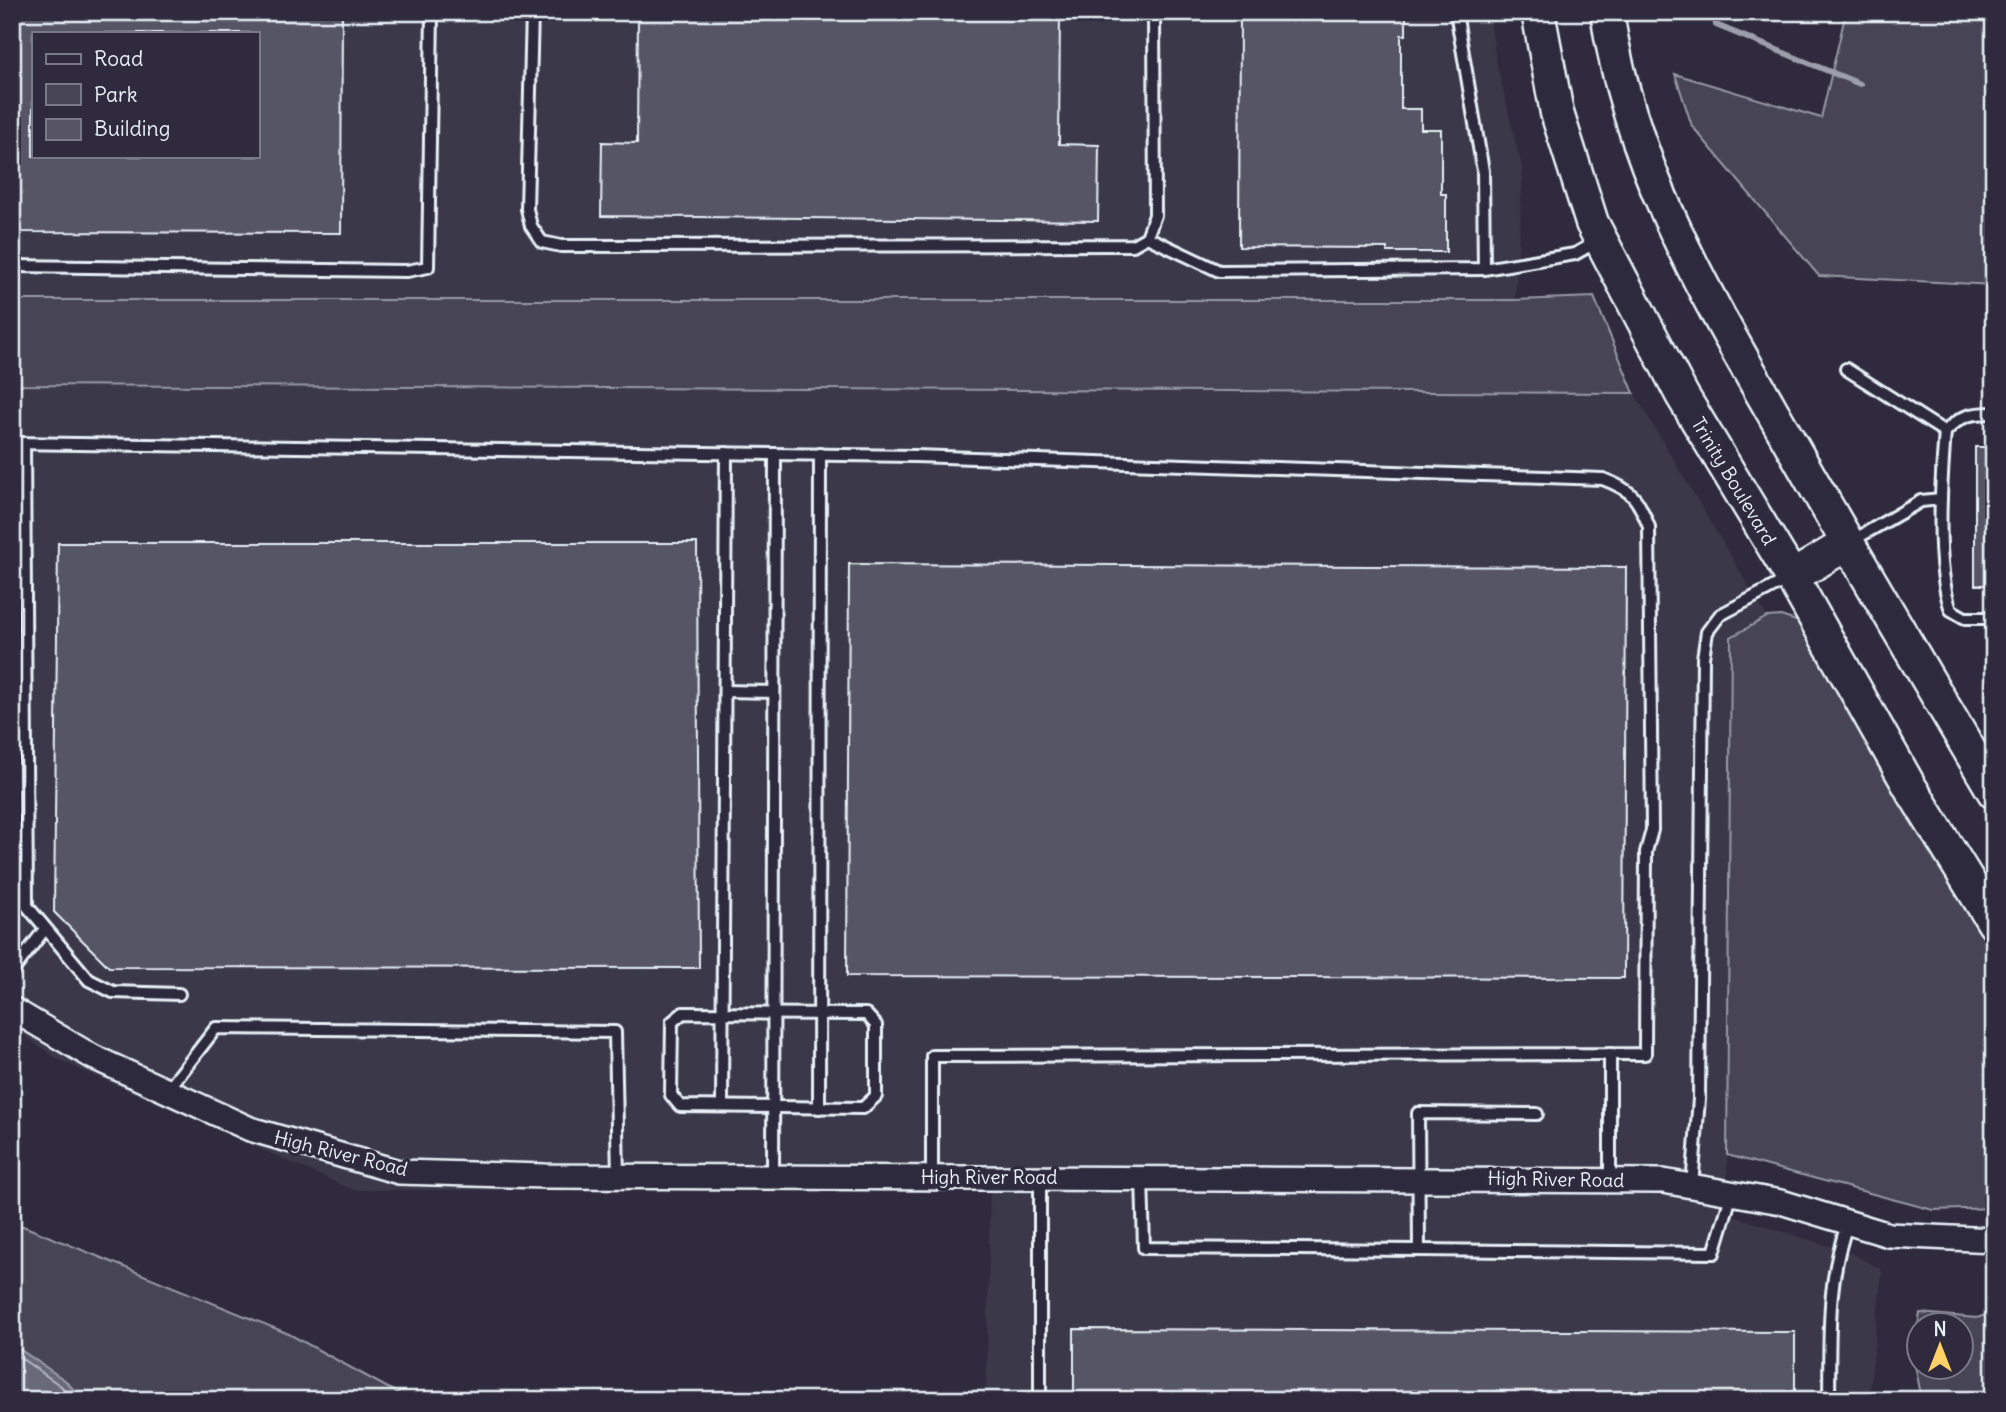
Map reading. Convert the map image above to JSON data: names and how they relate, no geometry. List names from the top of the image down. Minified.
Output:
{"streets":{"main road":["Trinity Boulevard"],"street":["High River Road"]},"legend":["Road","Park","Building"],"north":"top"}
